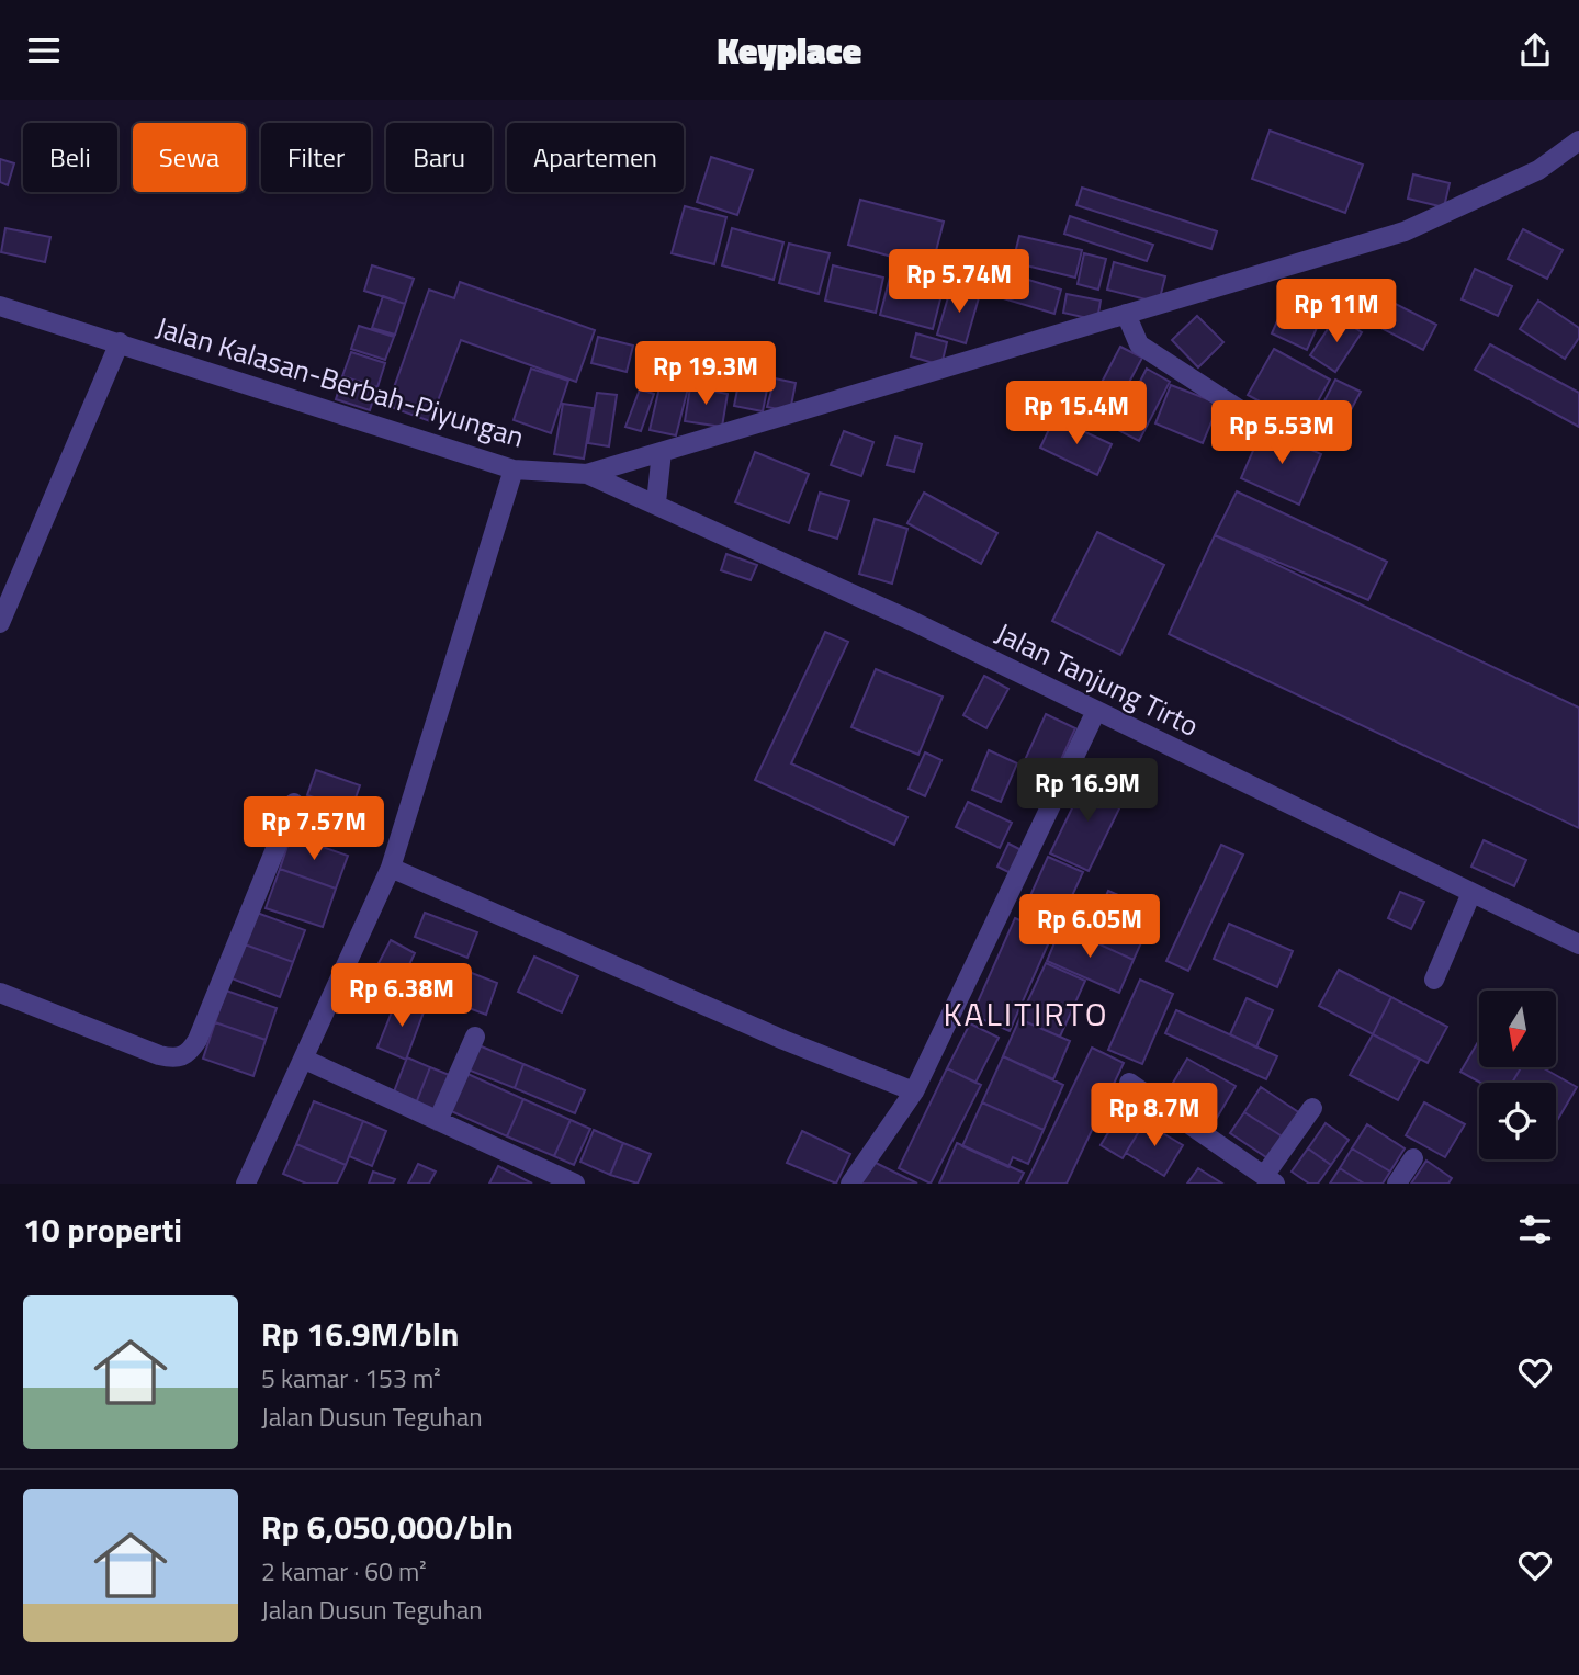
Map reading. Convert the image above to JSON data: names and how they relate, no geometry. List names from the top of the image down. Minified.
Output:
{"streets":{"street":["Jalan Kalasan-Berbah-Piyungan","Jalan Tanjung Tirto"]},"crossings":[["Jalan Kalasan-Berbah-Piyungan","Jalan Tanjung Tirto"]],"districts":["KALITIRTO"],"north":"bottom","page":{"header":"Keyplace","chip":["Beli","Sewa","Filter","Baru","Apartemen"],"price":["Rp 5.74M","Rp 11M","Rp 19.3M","Rp 15.4M","Rp 5.53M","Rp 16.9M","Rp 7.57M","Rp 6.05M","Rp 6.38M","Rp 8.7M"],"heading":"10 properti","list":[{"name":"Rp 16.9M/bln","note":"5 kamar · 153 m² · Jalan Dusun Teguhan"},{"name":"Rp 6,050,000/bln","note":"2 kamar · 60 m² · Jalan Dusun Teguhan"}]}}
